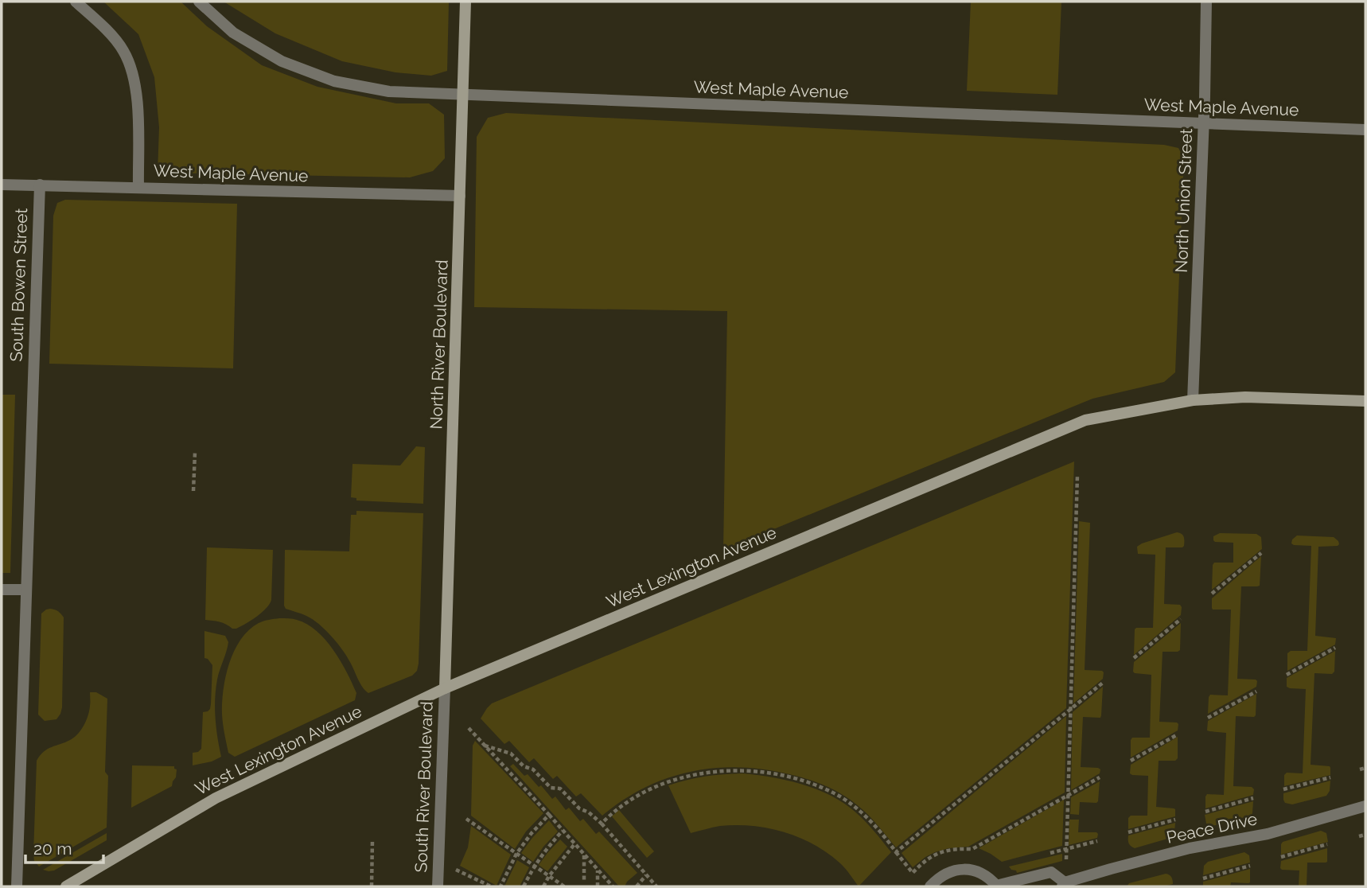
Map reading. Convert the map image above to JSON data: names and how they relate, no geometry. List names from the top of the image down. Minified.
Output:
{"streets":{"main road":["North River Boulevard","West Lexington Avenue"],"street":["West Maple Avenue","North Union Street","South Bowen Street","South River Boulevard","Peace Drive"]},"crossings":[["West Maple Avenue","North Union Street"],["West Maple Avenue","South Bowen Street"],["West Maple Avenue","North River Boulevard"],["North Union Street","West Lexington Avenue"],["North River Boulevard","West Lexington Avenue"],["North River Boulevard","South River Boulevard"],["West Lexington Avenue","South River Boulevard"]],"scale_bar":"20 m"}
